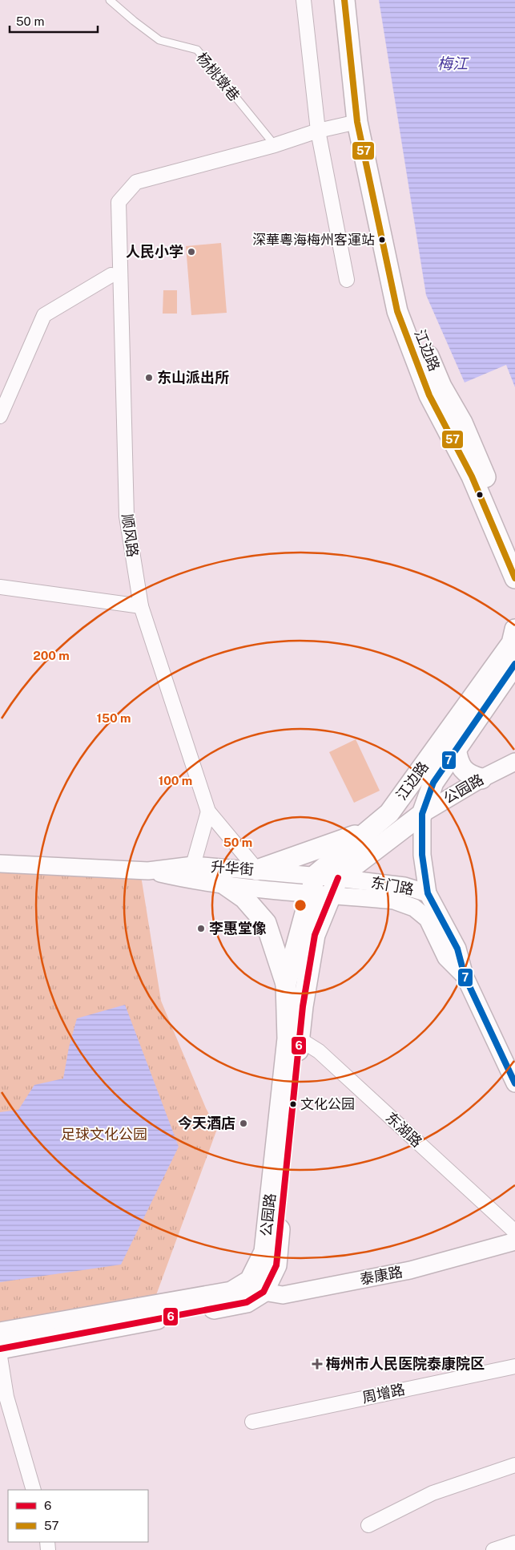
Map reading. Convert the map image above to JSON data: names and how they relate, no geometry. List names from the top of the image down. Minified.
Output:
{"streets":{"main road":["江边路","公园路"],"street":["顺风路","升华街","东门路","东湖路","泰康路","周增路"],"lane":["杨桃墩巷"]},"crossings":[["杨桃墩巷","顺风路"],["江边路","顺风路"],["江边路","公园路"],["江边路","升华街"],["顺风路","升华街"],["公园路","升华街"],["公园路","东门路"],["公园路","东湖路"],["公园路","泰康路"]],"water":["梅江"],"parks":["足球文化公园"],"places":{"other":["深華粵海梅州客運站","人民小学","东山派出所","李惠堂像","文化公园","今天酒店"],"health":["梅州市人民医院泰康院区"]},"lines":["transit line 57","transit line 7","transit line 6"],"legend":["6","57"],"scale_bar":"50 m","rings":["200 m","150 m","100 m","50 m"]}
